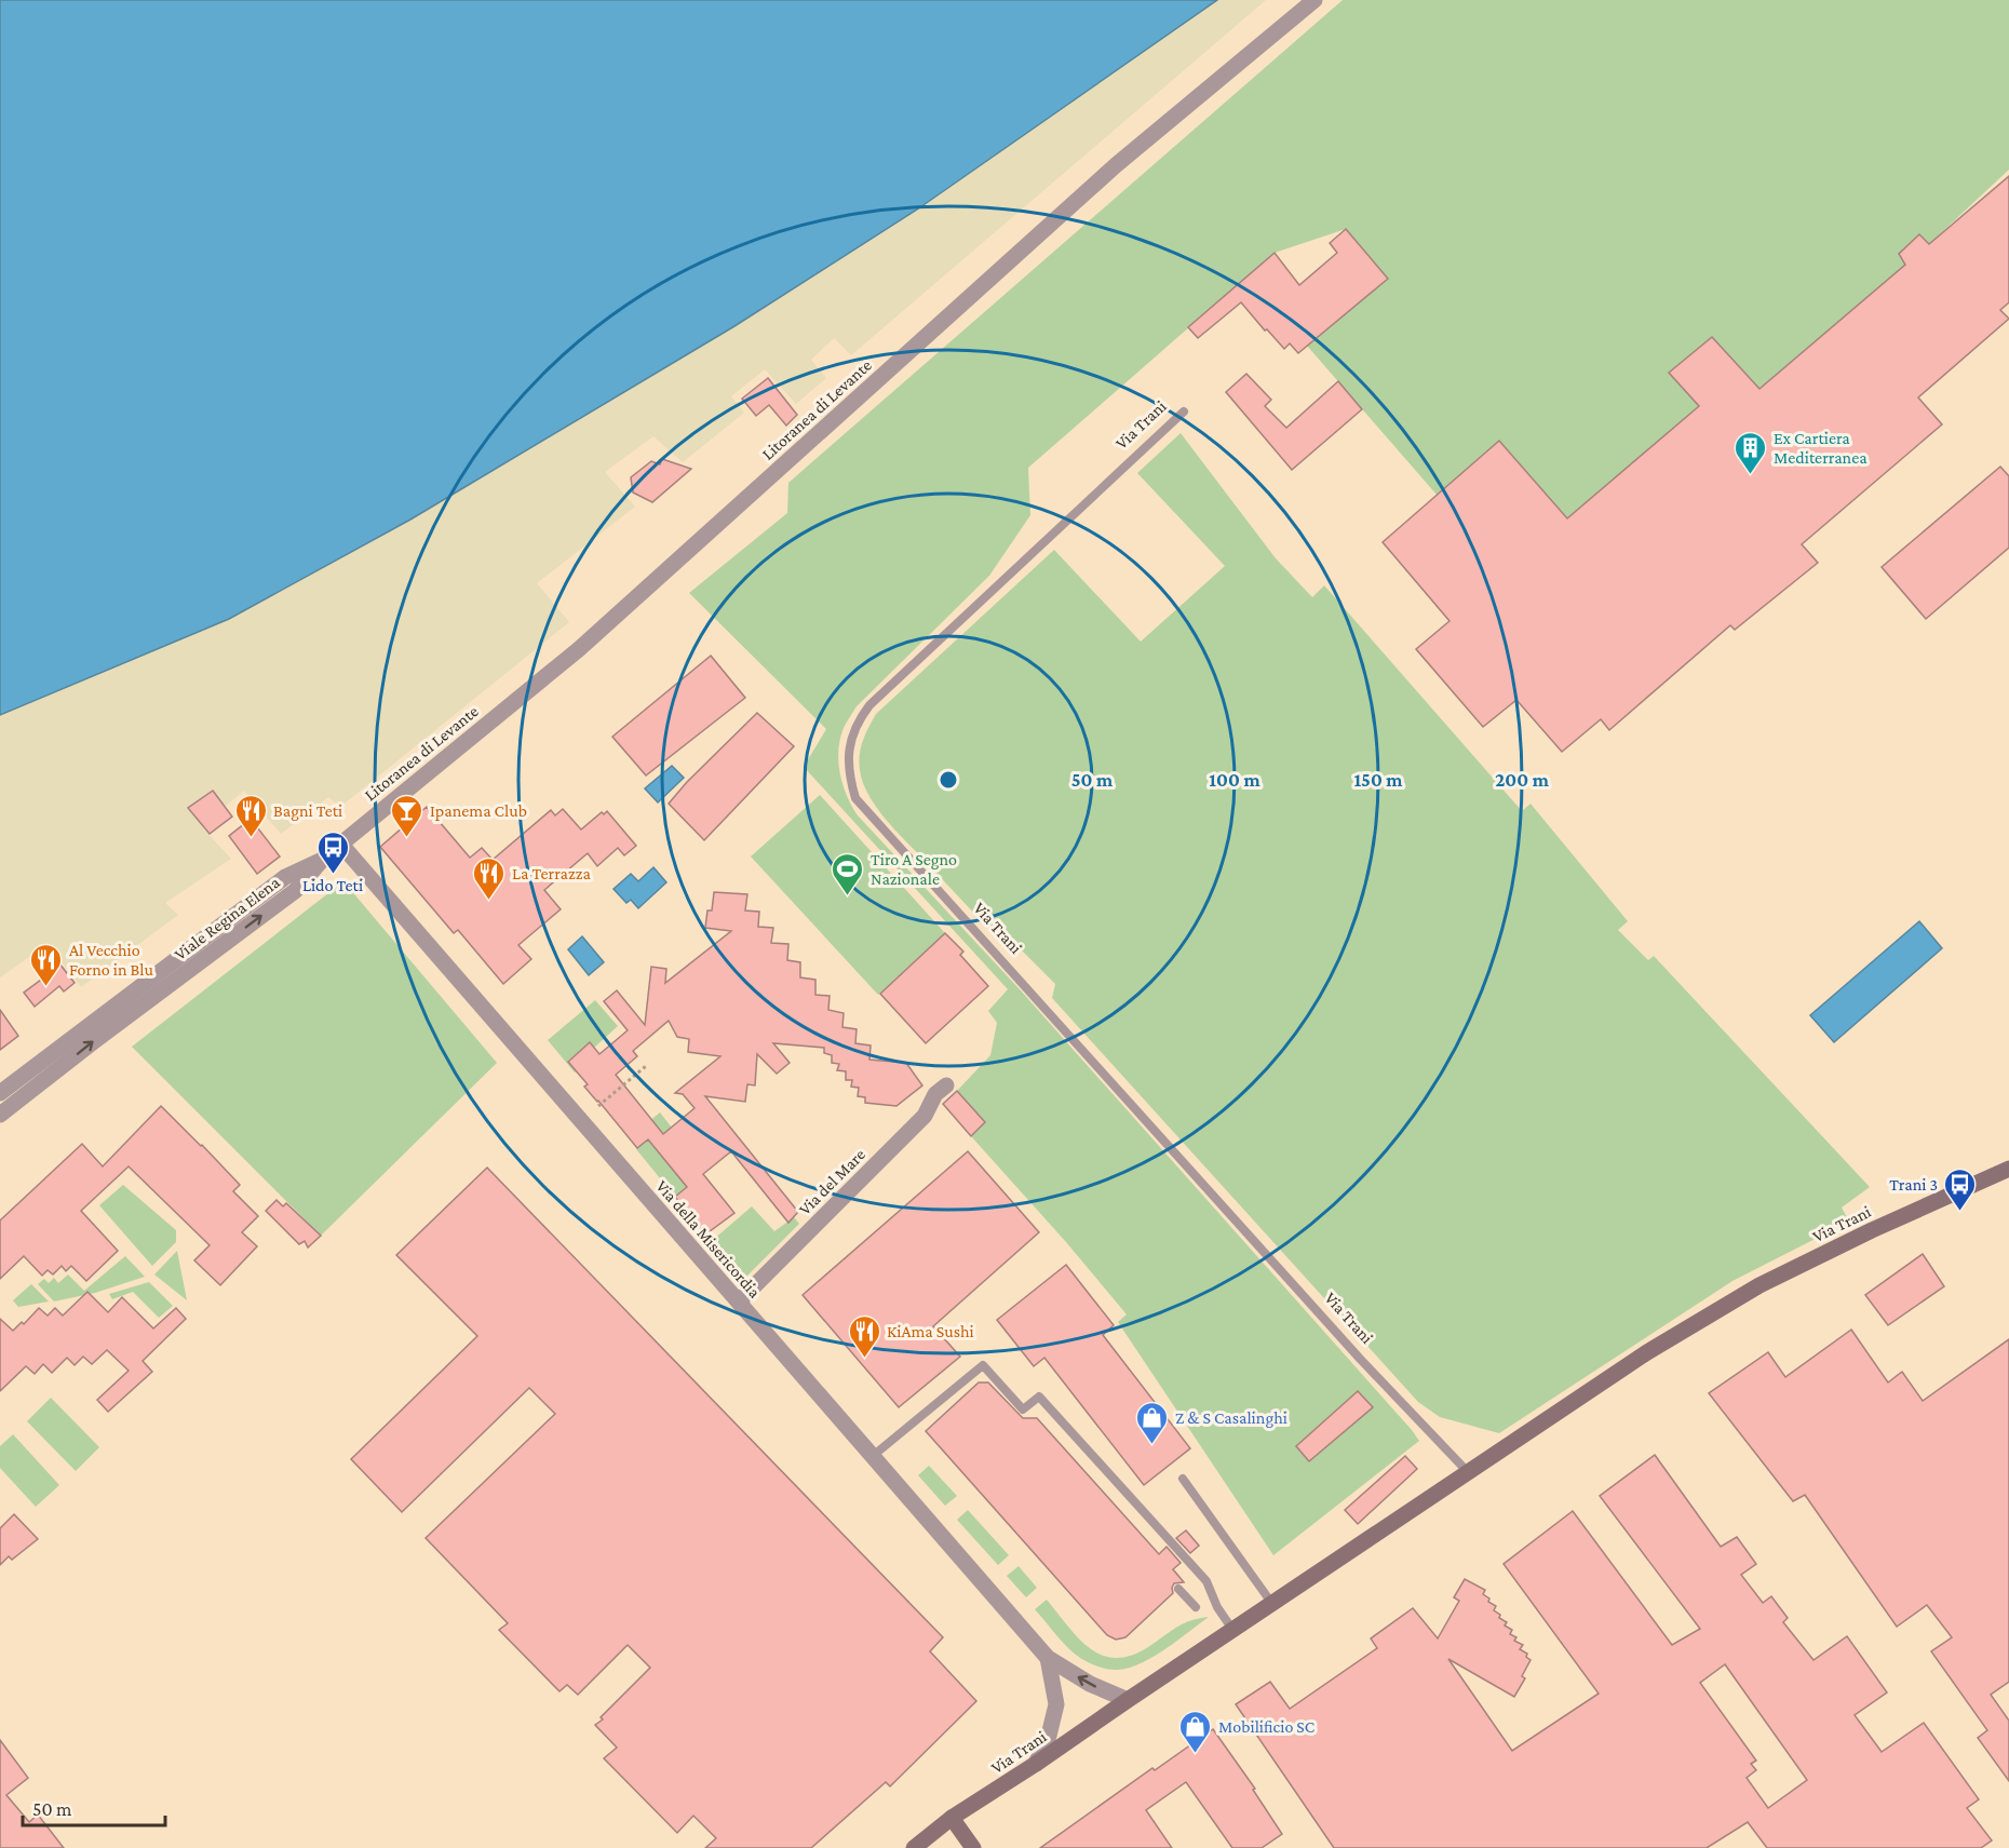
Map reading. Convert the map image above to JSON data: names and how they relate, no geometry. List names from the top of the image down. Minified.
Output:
{"streets":{"main road":["Via Trani"],"street":["Litoranea di Levante","Viale Regina Elena","Via del Mare","Via della Misericordia"]},"crossings":[["Litoranea di Levante","Viale Regina Elena"],["Litoranea di Levante","Via della Misericordia"],["Via Trani","Via della Misericordia"],["Viale Regina Elena","Via della Misericordia"],["Via del Mare","Via della Misericordia"]],"places":{"building":["Ex Cartiera Mediterranea"],"restaurant":["Bagni Teti","La Terrazza","Al Vecchio Forno in Blu","KiAma Sushi"],"bar":["Ipanema Club"],"bus stop":["Lido Teti","Trani 3"],"sports":["Tiro A Segno Nazionale"],"shop":["Z & S Casalinghi","Mobilificio SC"]},"scale_bar":"50 m","rings":["50 m","100 m","150 m","200 m"]}
